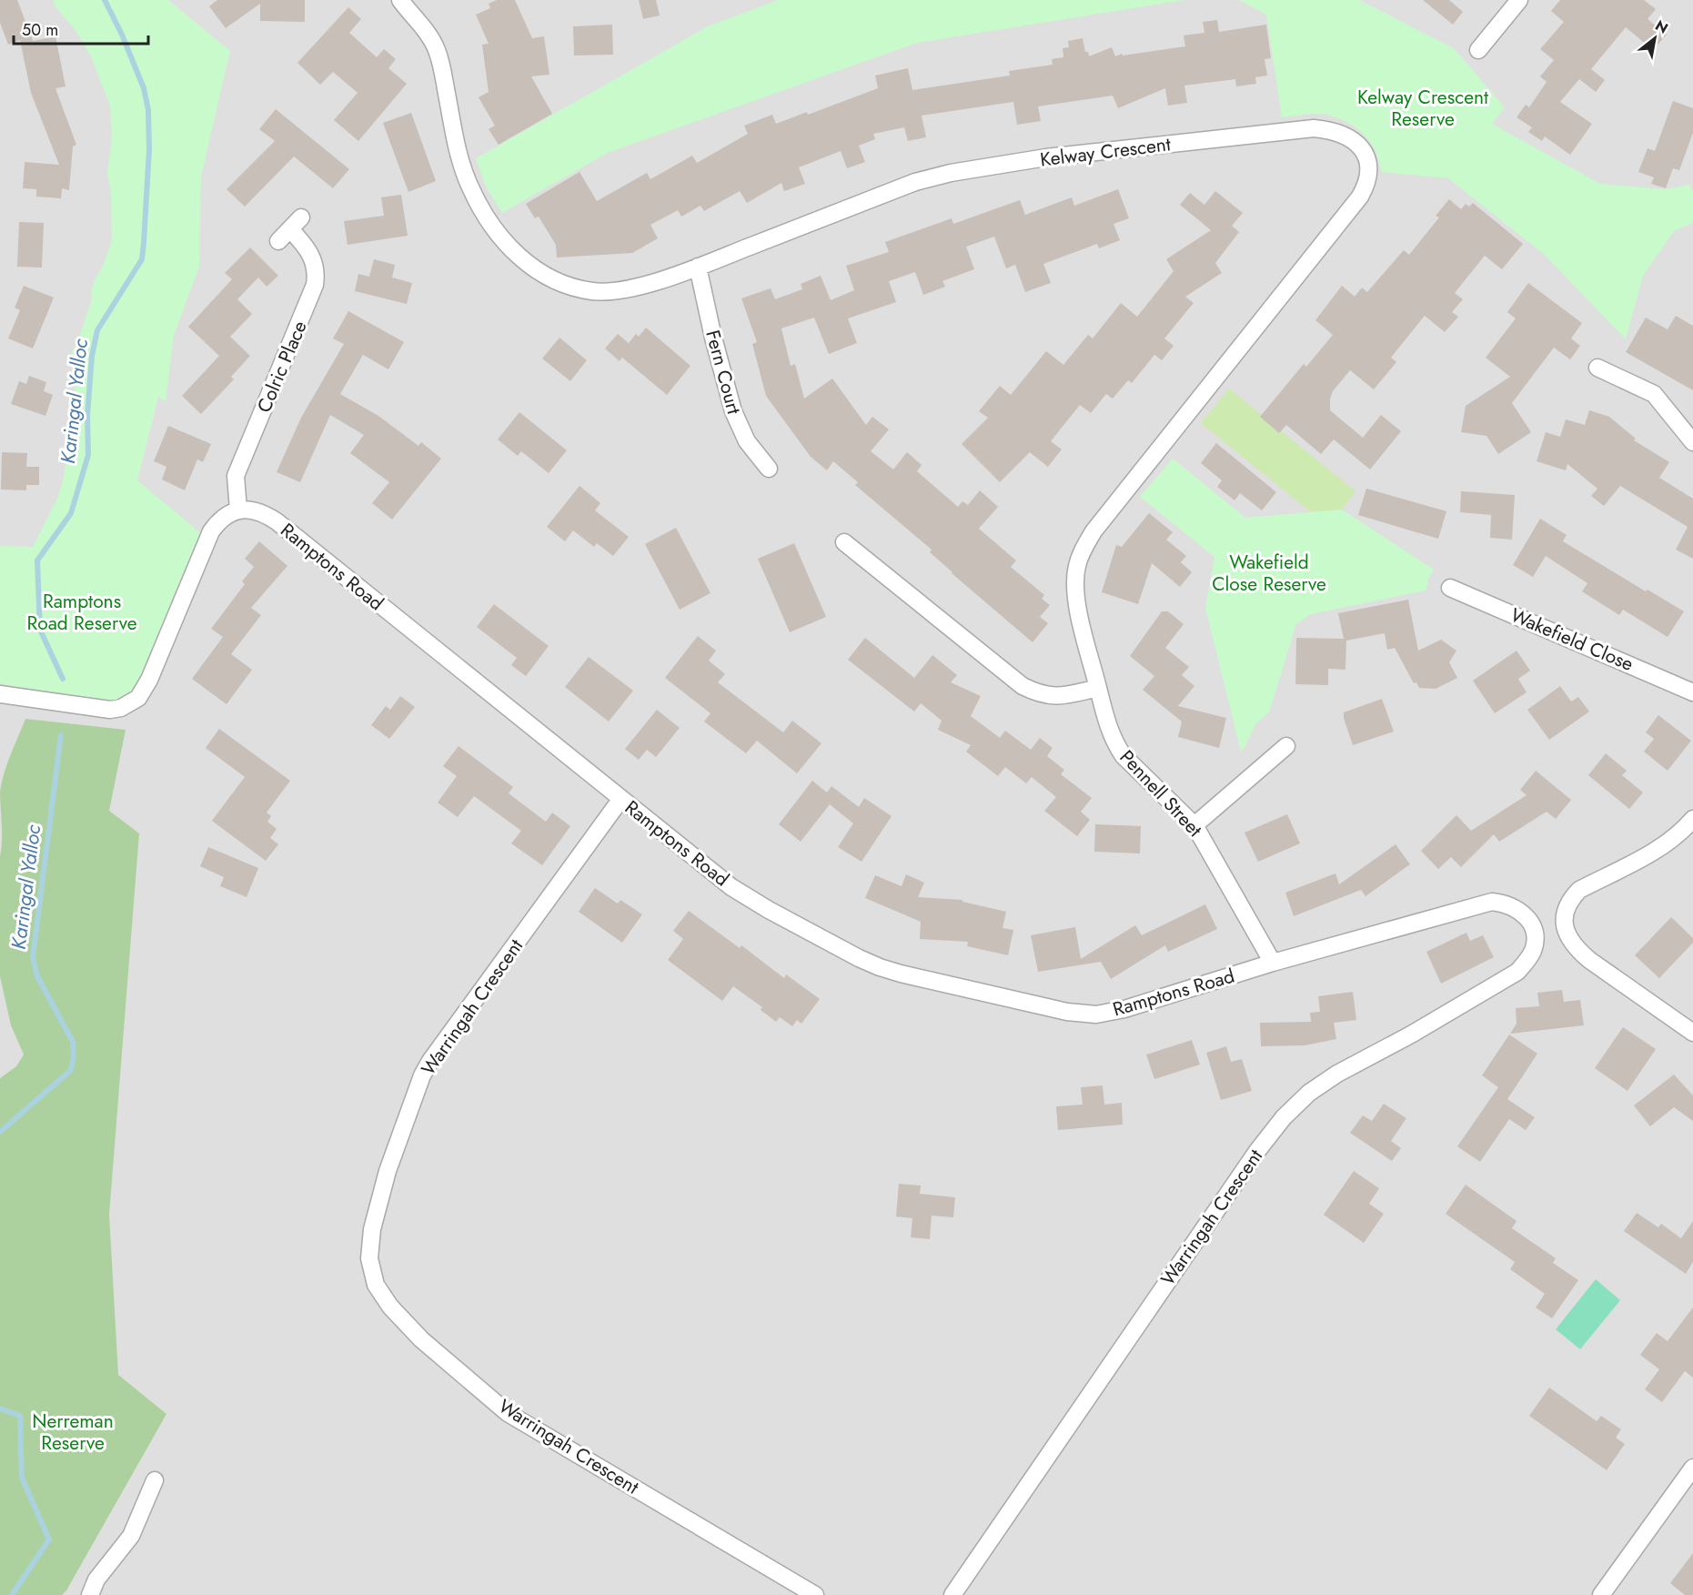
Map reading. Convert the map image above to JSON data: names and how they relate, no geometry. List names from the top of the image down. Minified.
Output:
{"streets":{"street":["Kelway Crescent","Colric Place","Fern Court","Ramptons Road","Wakefield Close","Pennell Street","Warringah Crescent"]},"crossings":[["Kelway Crescent","Fern Court"],["Kelway Crescent","Pennell Street"],["Colric Place","Ramptons Road"],["Ramptons Road","Pennell Street"],["Ramptons Road","Warringah Crescent"]],"water":["Karingal Yalloc"],"parks":["Kelway Crescent Reserve","Wakefield Close Reserve","Ramptons Road Reserve","Nerreman Reserve"],"scale_bar":"50 m","north":"top right"}
